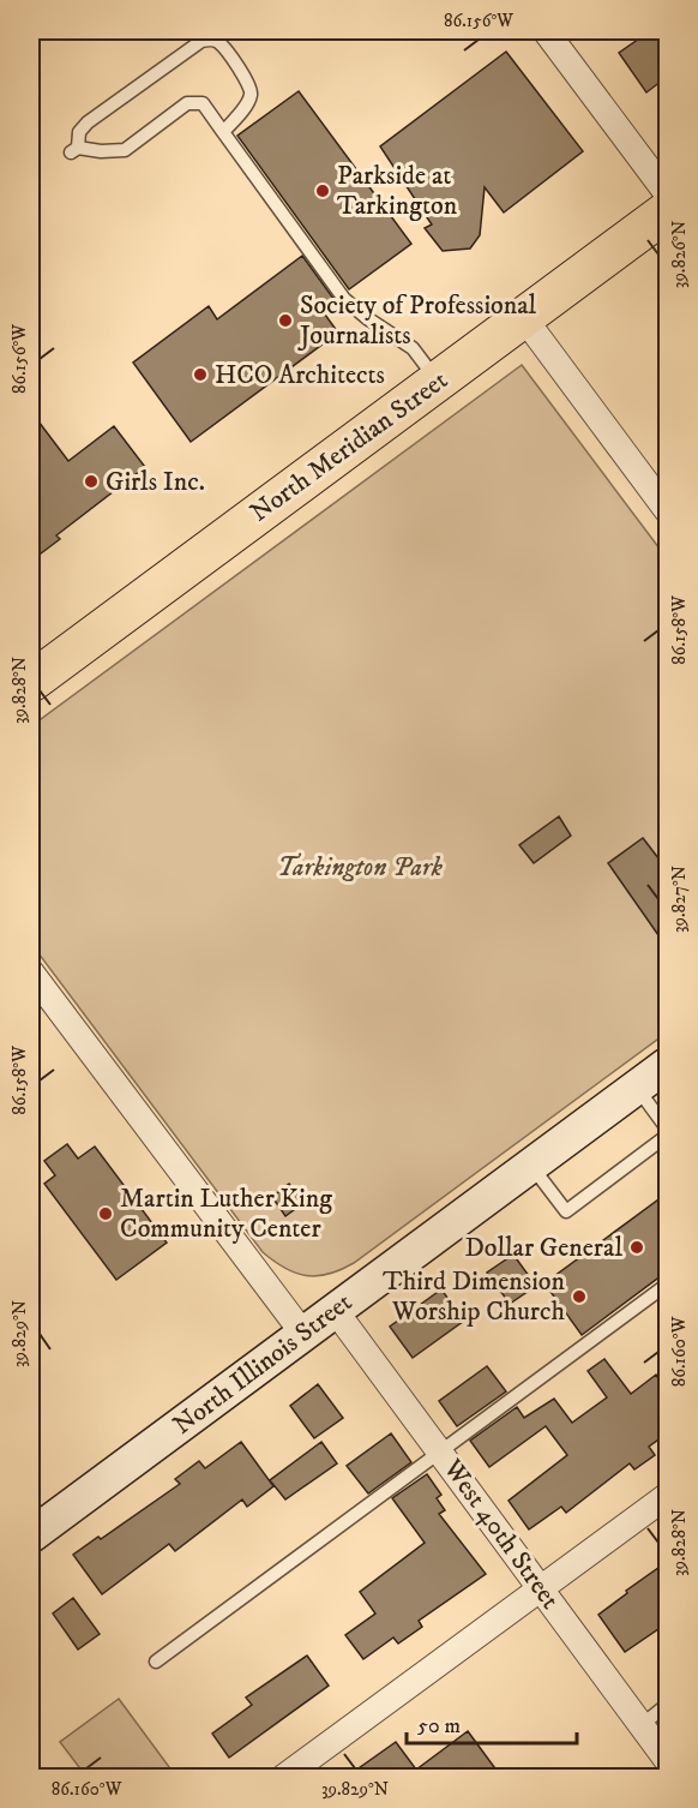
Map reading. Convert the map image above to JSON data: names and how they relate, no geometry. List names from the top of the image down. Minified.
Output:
{"streets":{"main road":["North Meridian Street"],"street":["North Illinois Street","West 40th Street"]},"crossings":[["North Illinois Street","West 40th Street"]],"parks":["Tarkington Park"],"places":["Parkside at Tarkington","Society of Professional Journalists","HCO Architects","Girls Inc.","Martin Luther King Community Center","Dollar General","Third Dimension Worship Church"],"scale_bar":"50 m","coordinates":["86.156°W","39.826°N","86.158°W","39.828°N","39.827°N","39.829°N","86.160°W"]}
